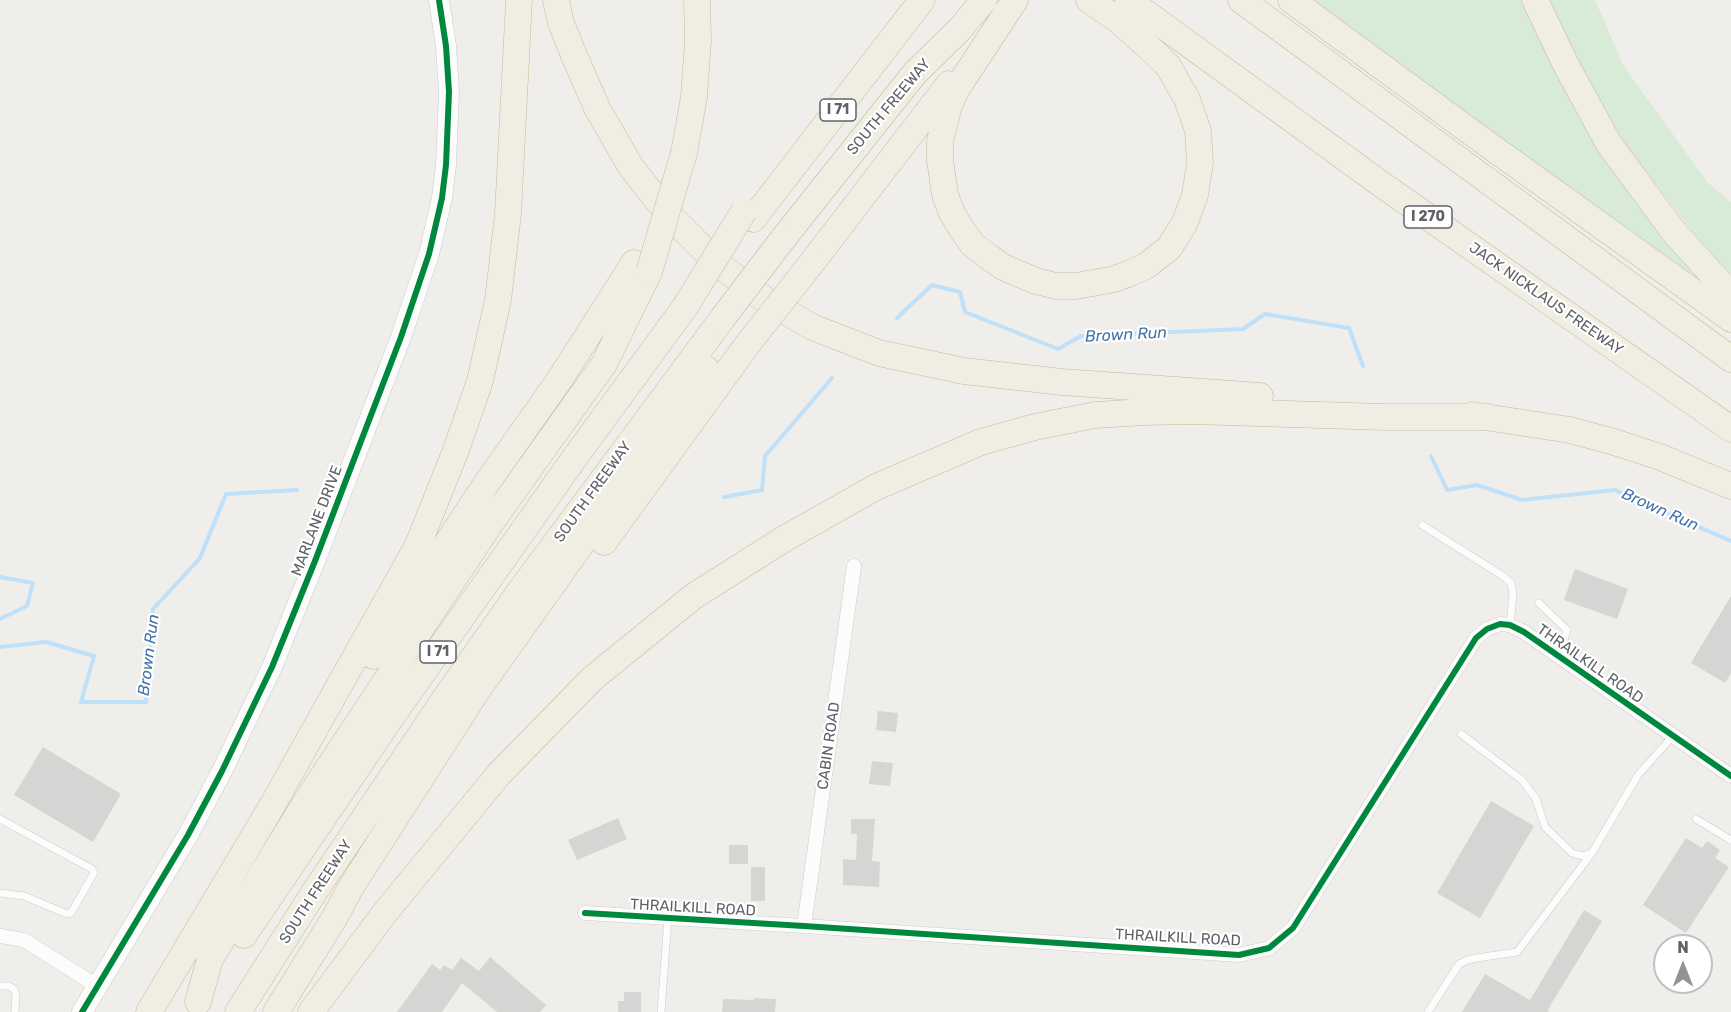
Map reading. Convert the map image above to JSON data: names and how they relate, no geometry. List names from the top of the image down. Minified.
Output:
{"streets":{"highway":["SOUTH FREEWAY","I 71","I 270","JACK NICKLAUS FREEWAY"],"street":["MARLANE DRIVE","THRAILKILL ROAD","CABIN ROAD"]},"crossings":[["THRAILKILL ROAD","CABIN ROAD"]],"water":["Brown Run"],"north":"top"}
